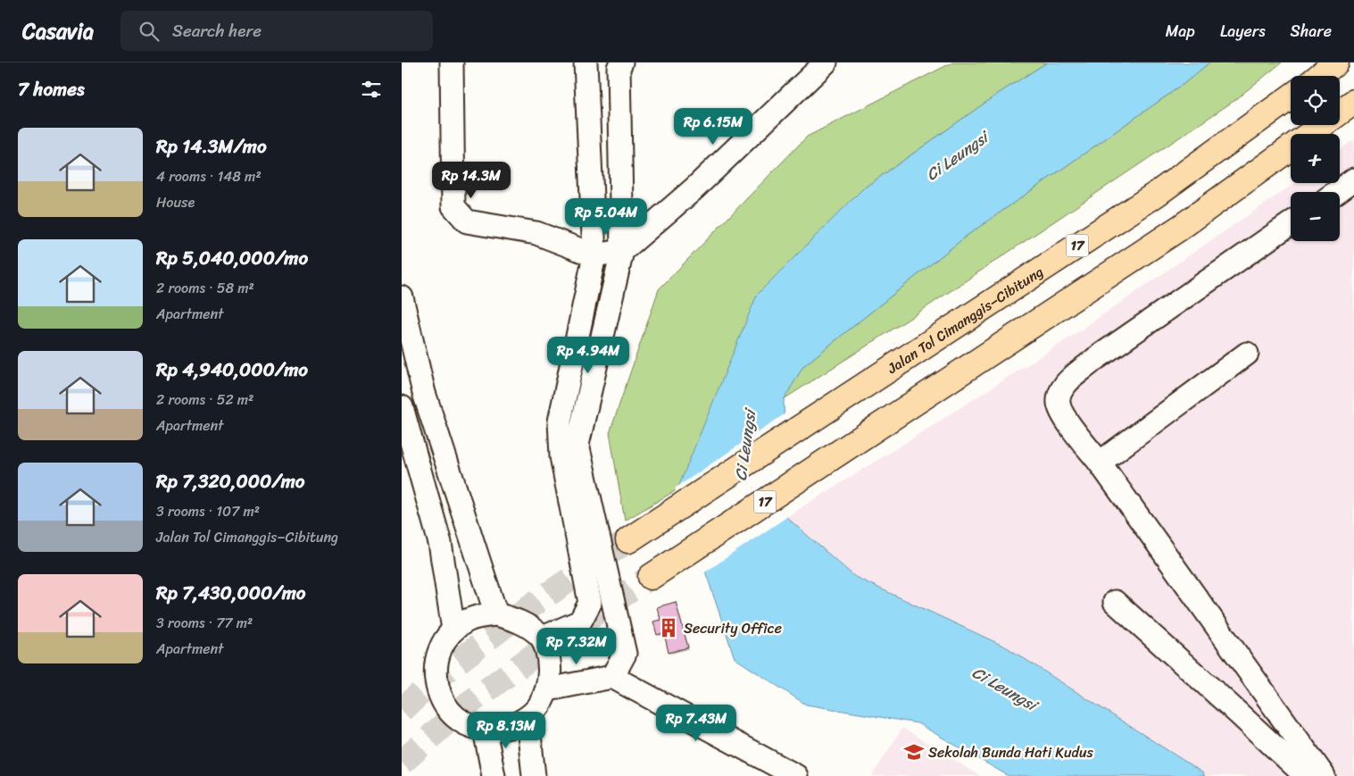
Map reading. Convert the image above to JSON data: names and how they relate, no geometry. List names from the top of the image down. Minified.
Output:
{"streets":{"highway":["17","Jalan Tol Cimanggis–Cibitung"]},"water":["Ci Leungsi"],"places":{"building":["Security Office"],"school or university":["Sekolah Bunda Hati Kudus"]},"page":{"header":"Casavia","search":"Search here","nav":["Map","Layers","Share"],"heading":"7 homes","map_buttons":["+","−"],"price":["Rp 6.15M","Rp 14.3M","Rp 5.04M","Rp 4.94M","Rp 7.32M","Rp 7.43M","Rp 8.13M"],"list":[{"name":"Rp 14.3M/mo","note":"4 rooms · 148 m² · House"},{"name":"Rp 5,040,000/mo","note":"2 rooms · 58 m² · Apartment"},{"name":"Rp 4,940,000/mo","note":"2 rooms · 52 m² · Apartment"},{"name":"Rp 7,320,000/mo","note":"3 rooms · 107 m² · Jalan Tol Cimanggis–Cibitung"},{"name":"Rp 7,430,000/mo","note":"3 rooms · 77 m² · Apartment"}]}}
